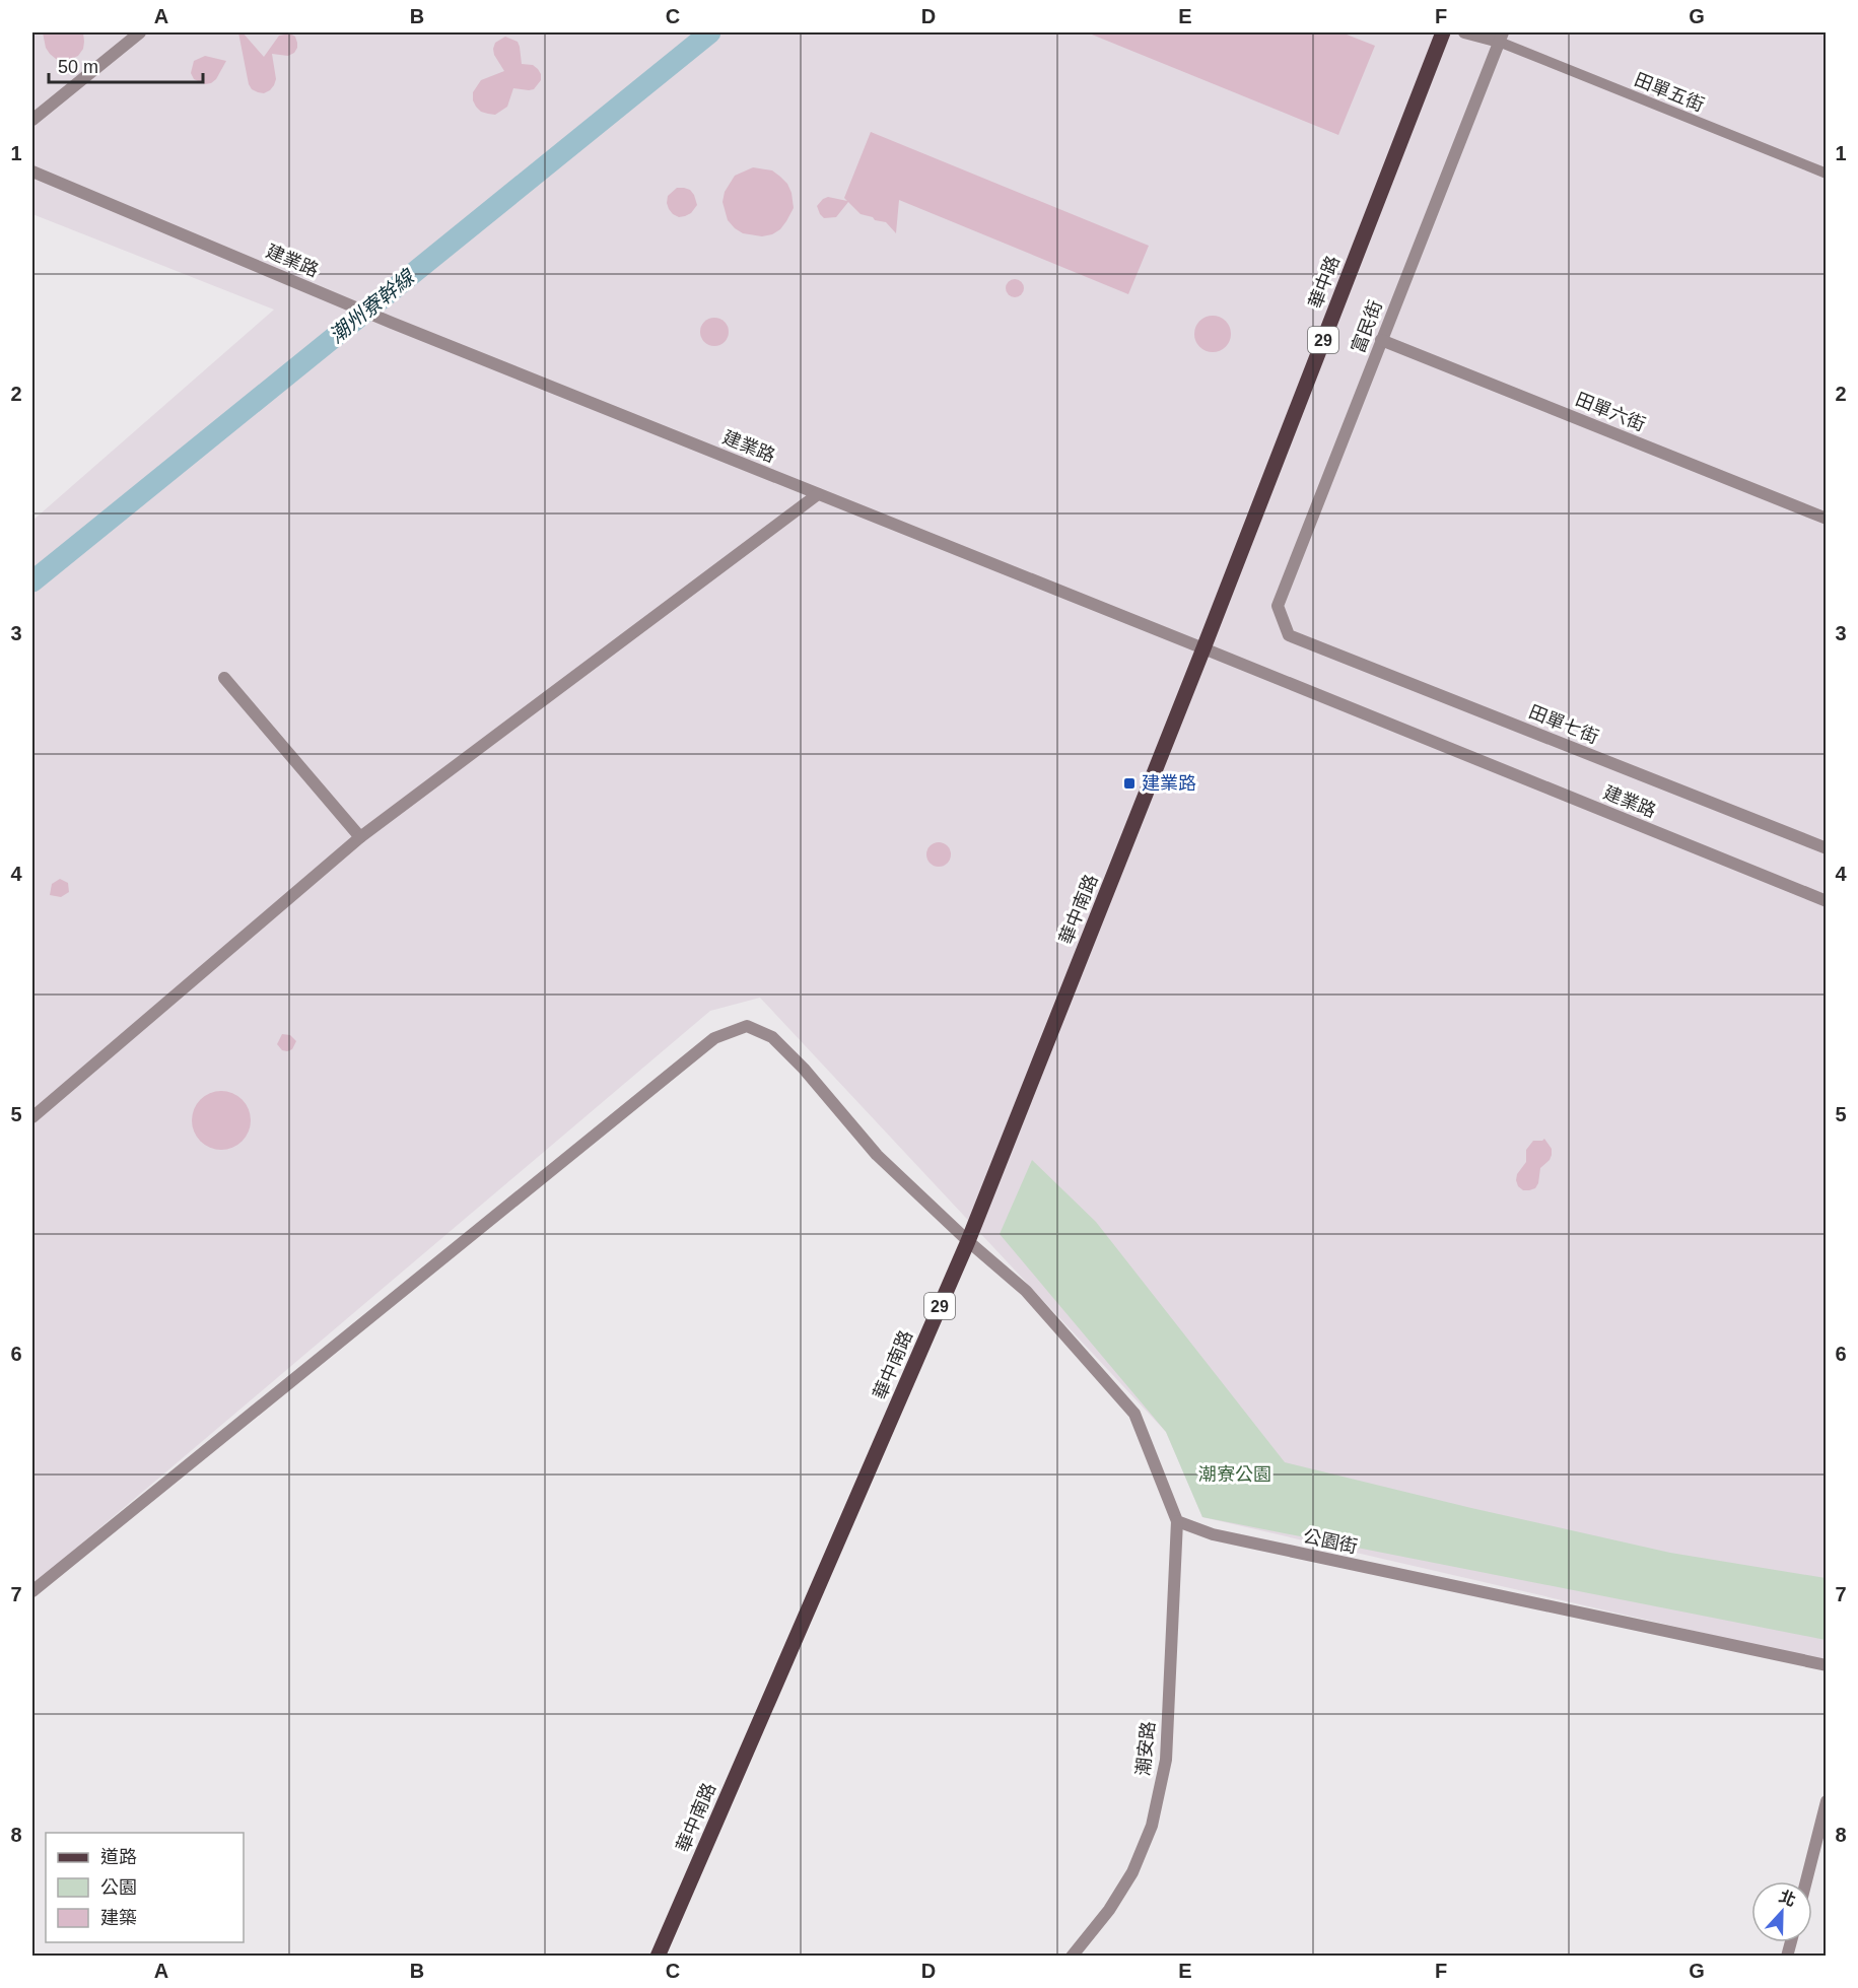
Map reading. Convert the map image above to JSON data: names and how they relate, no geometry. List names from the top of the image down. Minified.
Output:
{"streets":{"main road":["華中路","29","華中南路"],"street":["建業路","富民街","田單六街","田單七街","公園街","潮安路"],"lane":["田單五街"]},"crossings":[["田單五街","富民街"],["建業路","華中路"],["建業路","華中南路"],["華中路","華中南路"],["富民街","田單六街"],["富民街","田單七街"],["公園街","潮安路"]],"water":["潮州寮幹線"],"parks":["潮寮公園"],"places":{"transit":["建業路"]},"legend":["道路","公園","建築"],"scale_bar":"50 m","north":"top","grid":{"columns":["A","B","C","D","E","F","G"],"rows":["1","2","3","4","5","6","7","8"]}}
